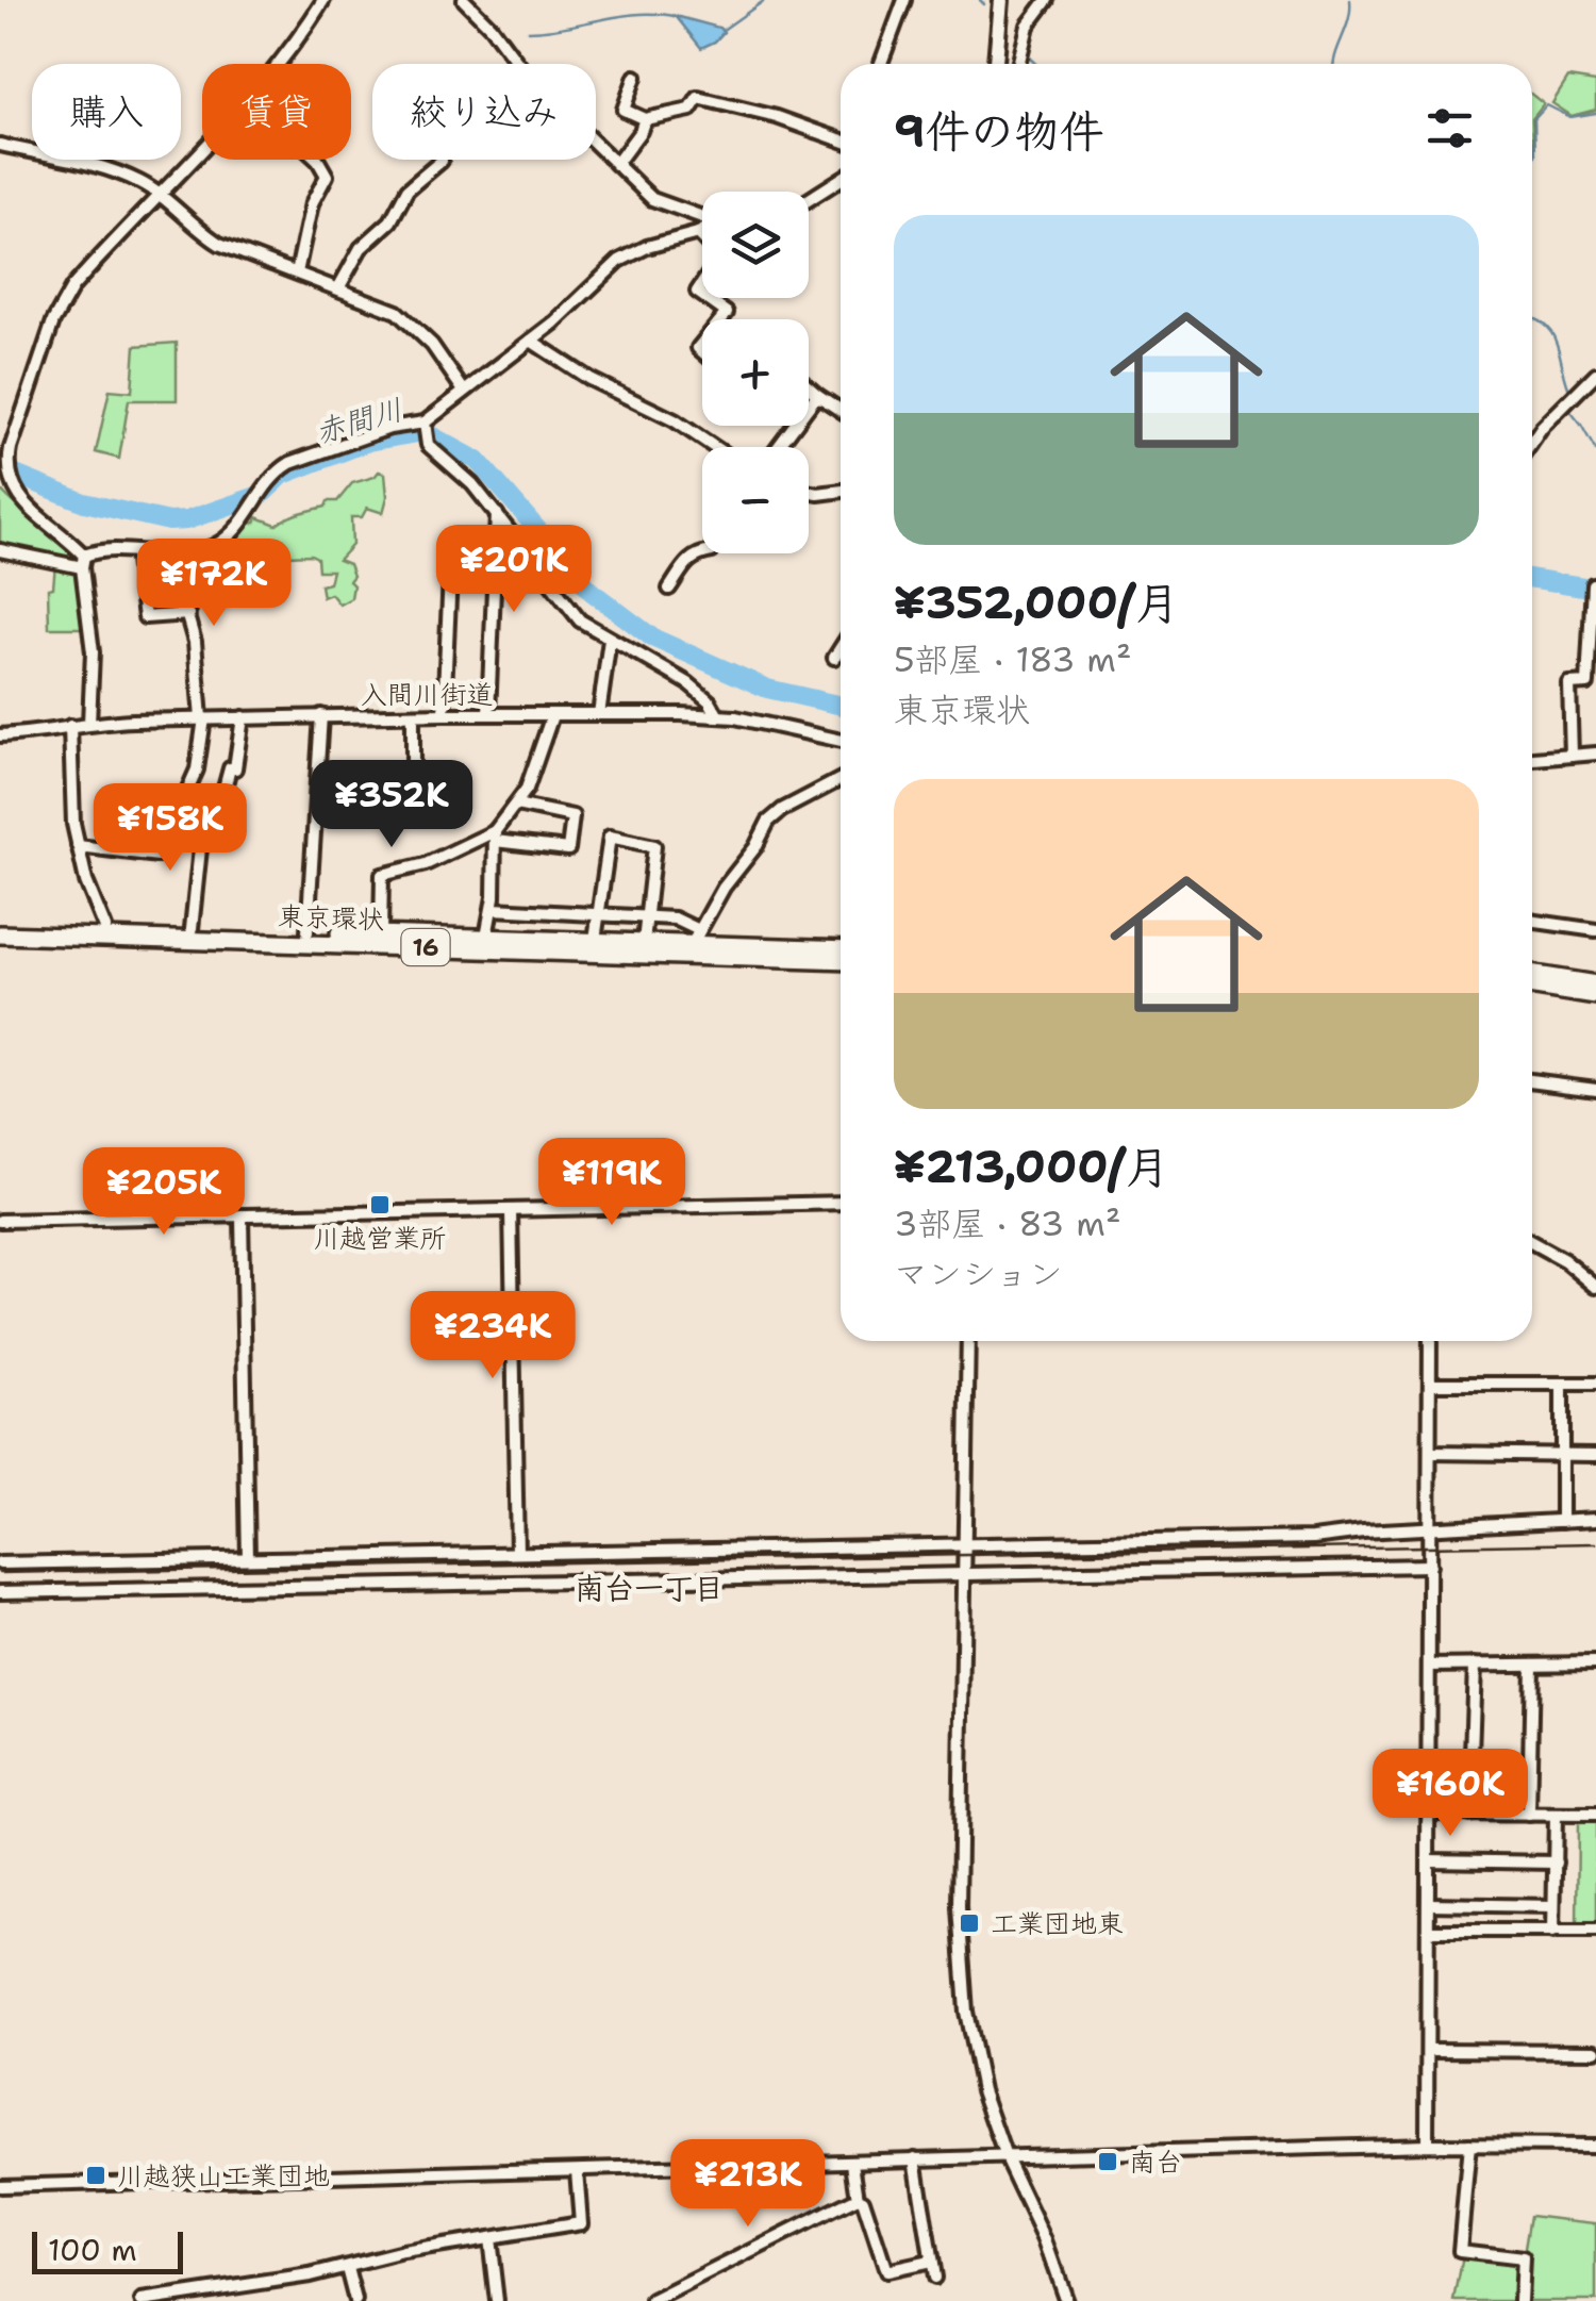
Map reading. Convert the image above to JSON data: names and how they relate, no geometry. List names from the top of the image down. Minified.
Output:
{"streets":{"highway":["東京環状","16"],"street":["入間川街道"]},"districts":["南台一丁目"],"water":["赤間川"],"places":{"transit":["川越営業所","工業団地東","南台","川越狭山工業団地"]},"scale_bar":"100 m","page":{"chip":["購入","賃貸","絞り込み"],"heading":"9件の物件","map_buttons":["+","−"],"list":[{"name":"¥352,000/月","note":"5部屋 · 183 m² · 東京環状"},{"name":"¥213,000/月","note":"3部屋 · 83 m² · マンション"}],"price":["¥201K","¥172K","¥352K","¥158K","¥119K","¥205K","¥234K","¥160K","¥213K"],"scale":"100 m"}}
